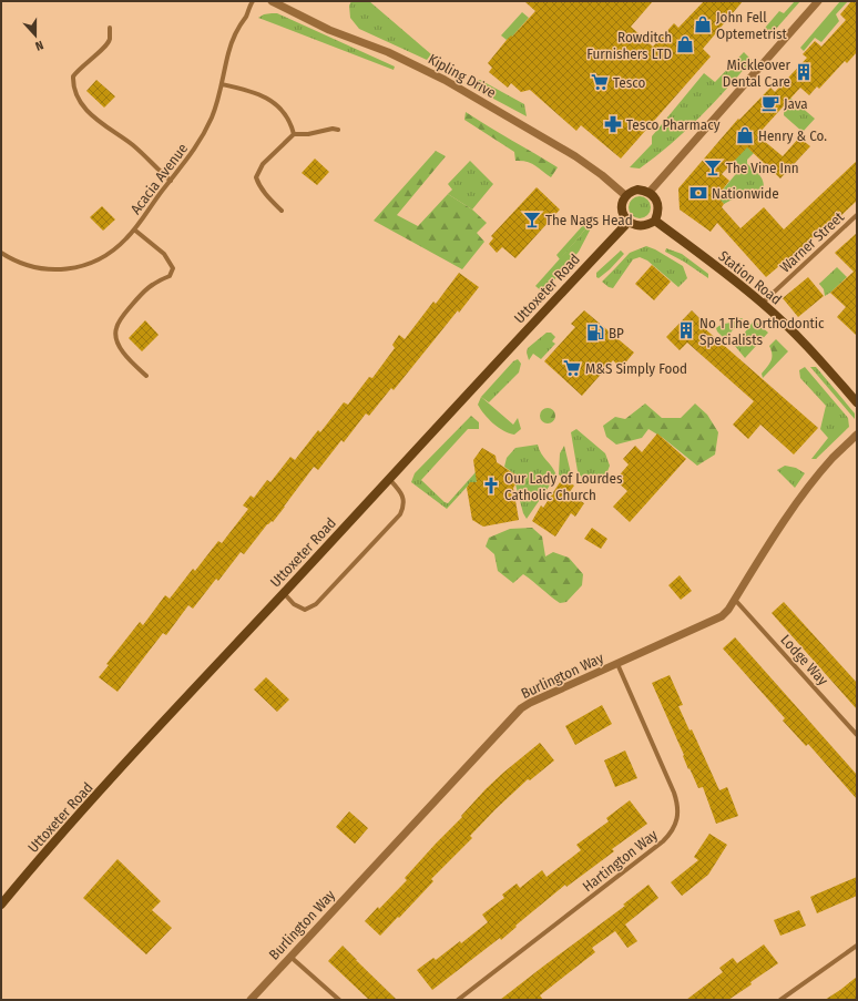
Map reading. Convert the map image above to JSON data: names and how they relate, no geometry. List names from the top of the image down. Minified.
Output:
{"streets":{"main road":["Station Road","Uttoxeter Road"],"street":["Kipling Drive","Acacia Avenue","Warner Street","Lodge Way","Burlington Way","Hartington Way"]},"crossings":[["Kipling Drive","Station Road"],["Kipling Drive","Uttoxeter Road"],["Warner Street","Station Road"],["Station Road","Uttoxeter Road"],["Lodge Way","Burlington Way"],["Burlington Way","Hartington Way"]],"places":{"shop":["John Fell Optemetrist","Rowditch Furnishers LTD","Henry & Co."],"building":["Mickleover Dental Care","No 1 The Orthodontic Specialists"],"supermarket":["Tesco","M&S Simply Food"],"cafe":["Java"],"pharmacy":["Tesco Pharmacy"],"bar":["The Vine Inn","The Nags Head"],"bank":["Nationwide"],"fuel station":["BP"],"church":["Our Lady of Lourdes Catholic Church"]},"north":"bottom"}
